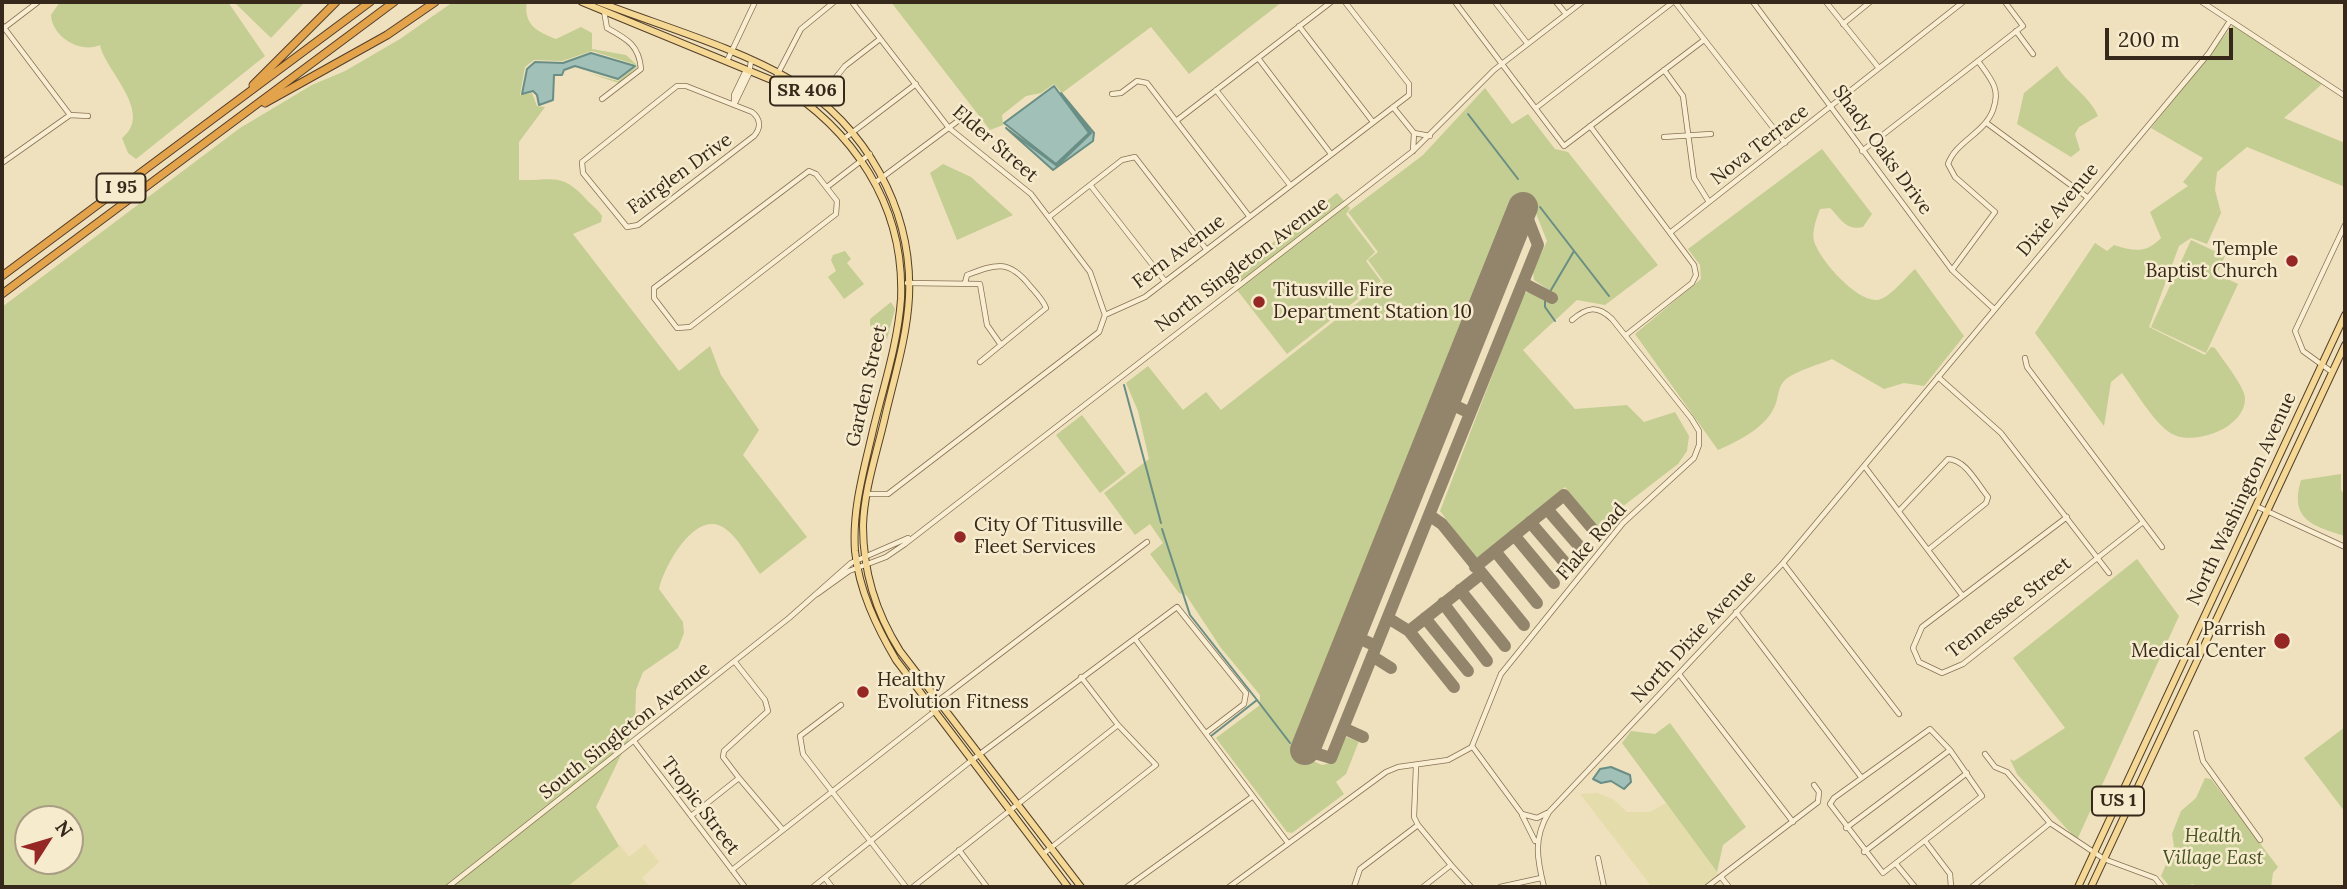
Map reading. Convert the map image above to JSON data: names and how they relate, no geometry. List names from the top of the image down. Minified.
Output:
{"streets":{"highway":["I 95"],"main road":["SR 406","Garden Street","North Washington Avenue","US 1"],"street":["Elder Street","Nova Terrace","Shady Oaks Drive","Fairglen Drive","Dixie Avenue","Fern Avenue","North Singleton Avenue","Flake Road","Tennessee Street","North Dixie Avenue","South Singleton Avenue","Tropic Street"]},"crossings":[["Elder Street","Fern Avenue"],["Nova Terrace","Shady Oaks Drive"],["Shady Oaks Drive","Dixie Avenue"],["Fairglen Drive","Garden Street"],["Dixie Avenue","North Dixie Avenue"],["North Singleton Avenue","Garden Street"],["North Singleton Avenue","South Singleton Avenue"],["Garden Street","South Singleton Avenue"],["South Singleton Avenue","Tropic Street"]],"parks":["Health Village East"],"places":["Temple Baptist Church","Titusville Fire Department Station 10","City Of Titusville Fleet Services","Parrish Medical Center","Healthy Evolution Fitness"],"scale_bar":"200 m","north":"top right"}
